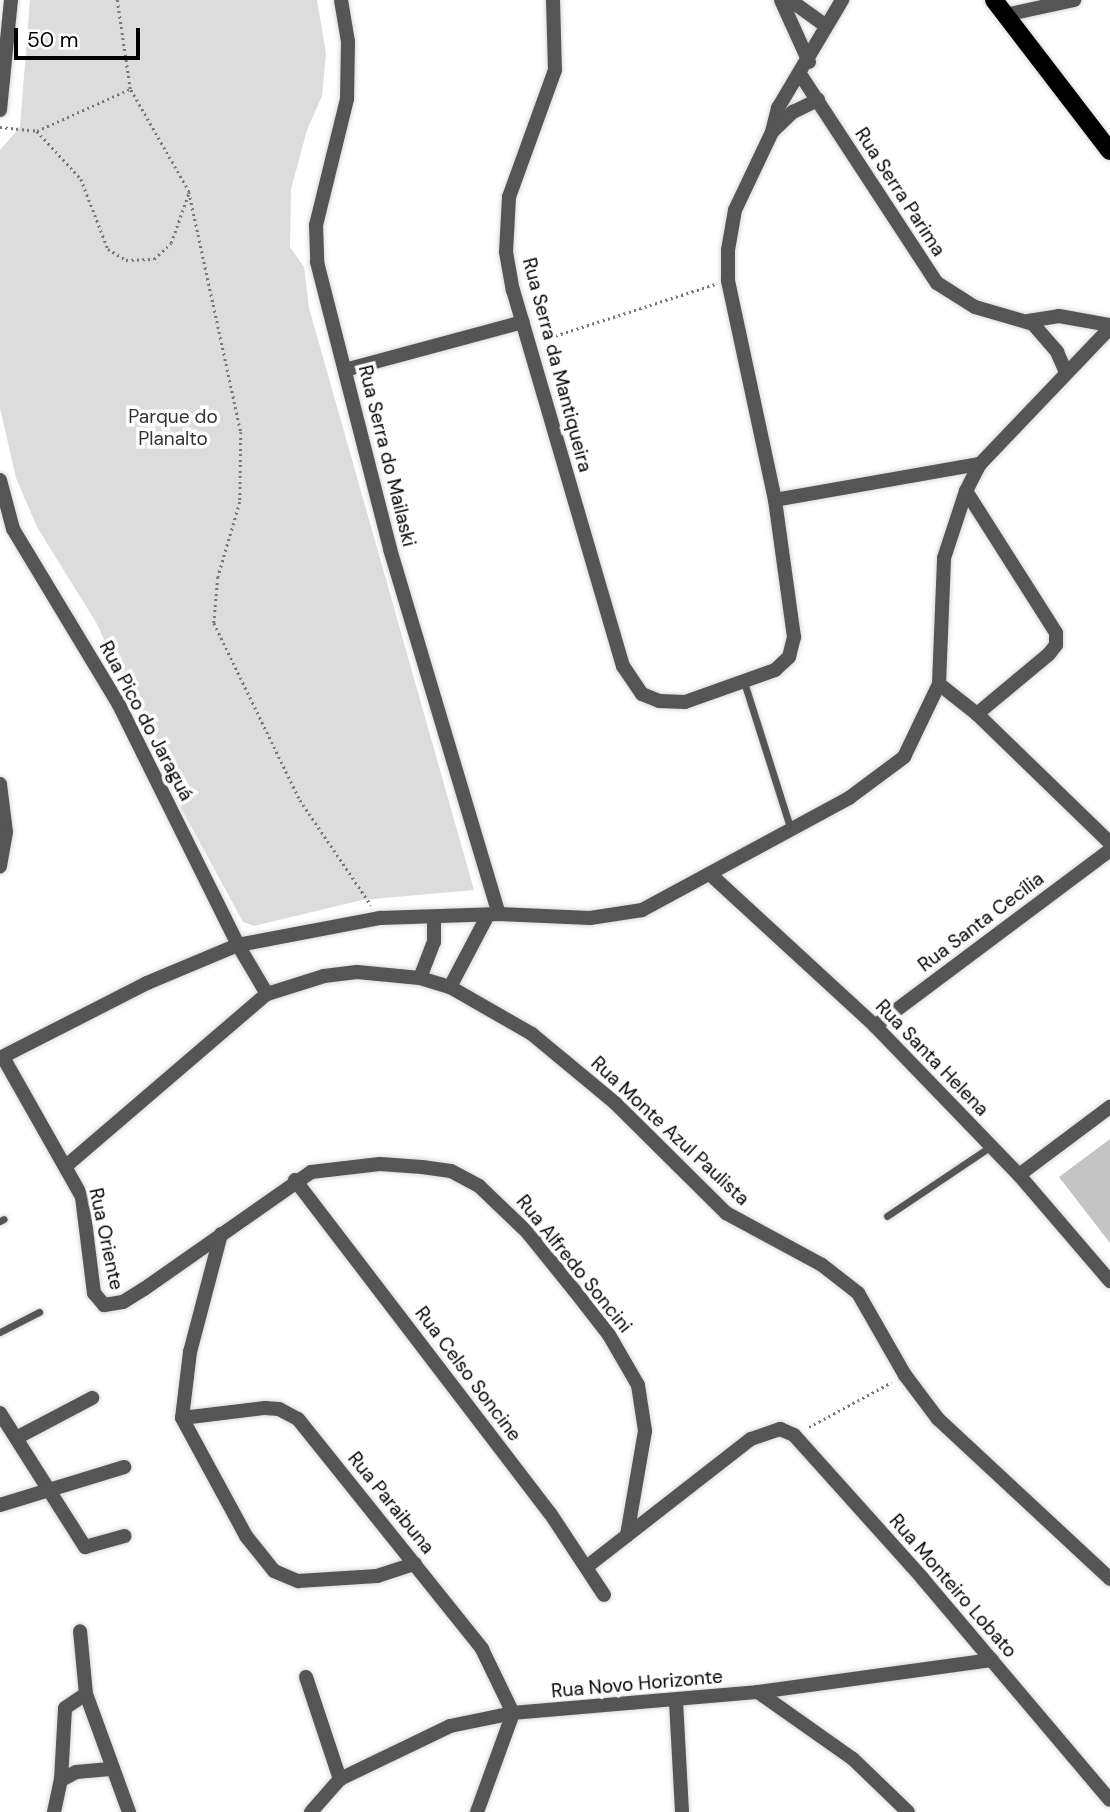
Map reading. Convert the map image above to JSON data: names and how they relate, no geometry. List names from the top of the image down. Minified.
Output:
{"streets":{"street":["Rua Serra Parima","Rua Serra da Mantiqueira","Rua Serra do Mailaski","Rua Pico do Jaraguá","Rua Santa Cecília","Rua Santa Helena","Rua Monte Azul Paulista","Rua Oriente","Rua Alfredo Soncini","Rua Celso Soncine","Rua Paraibuna","Rua Monteiro Lobato","Rua Novo Horizonte"]},"crossings":[["Rua Pico do Jaraguá","Rua Monte Azul Paulista"],["Rua Santa Cecília","Rua Santa Helena"],["Rua Oriente","Rua Alfredo Soncini"],["Rua Alfredo Soncini","Rua Celso Soncine"],["Rua Paraibuna","Rua Novo Horizonte"],["Rua Monteiro Lobato","Rua Novo Horizonte"]],"parks":["Parque do Planalto"],"scale_bar":"50 m"}
